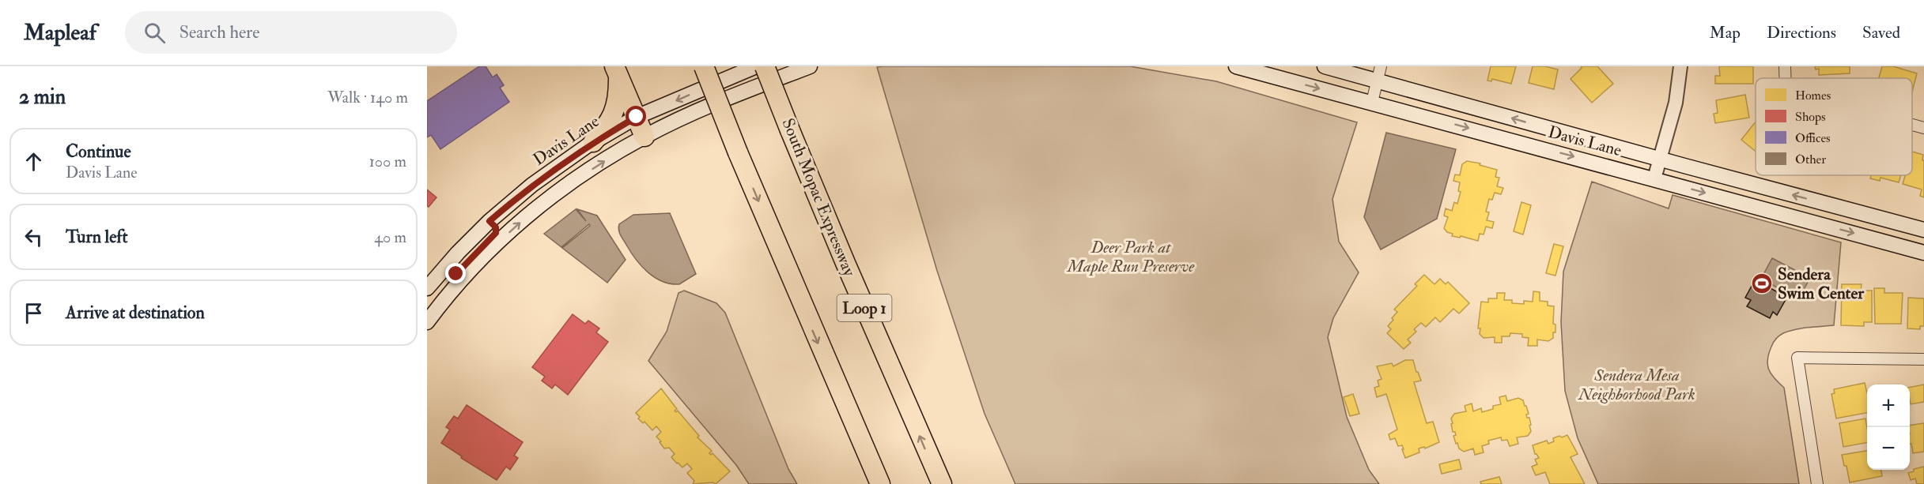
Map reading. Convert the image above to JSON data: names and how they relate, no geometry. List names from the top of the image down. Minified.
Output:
{"streets":{"highway":["South Mopac Expressway","Loop 1"],"main road":["Davis Lane"]},"parks":["Deer Park at Maple Run Preserve","Sendera Mesa Neighborhood Park"],"places":{"sports":["Sendera Swim Center"]},"legend":["Homes","Shops","Offices","Other"],"page":{"header":"Mapleaf","search":"Search here","nav":["Map","Directions","Saved"],"heading":["2 min","Walk · 140 m"],"list":[["Continue","Davis Lane","100 m"],["Turn left","40 m"],"Arrive at destination"],"map_buttons":["+","−"]}}
